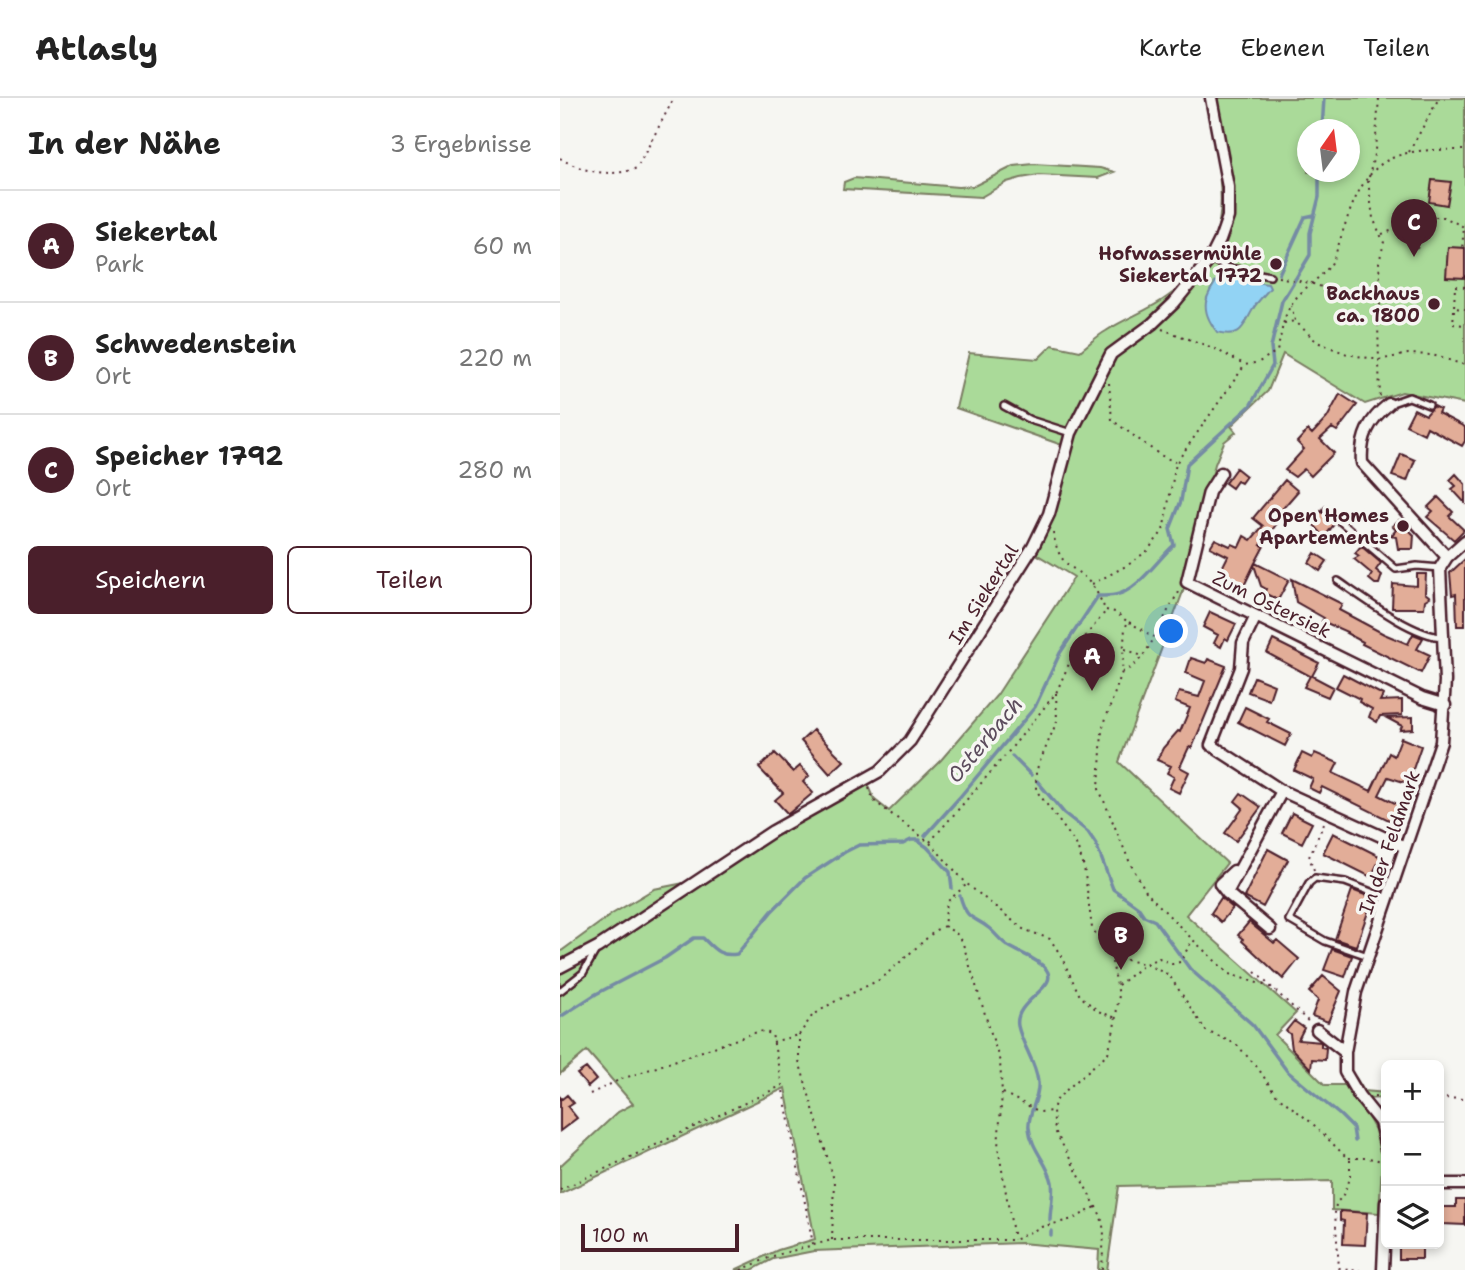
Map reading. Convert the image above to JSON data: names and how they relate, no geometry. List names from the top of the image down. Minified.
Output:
{"streets":{"street":["Im Siekertal","Zum Ostersiek","In der Feldmark"]},"crossings":[["Zum Ostersiek","In der Feldmark"]],"water":["Osterbach"],"places":["Hofwassermühle Siekertal 1772","Backhaus ca. 1800","Open Homes Apartements"],"scale_bar":"100 m","north":"top","page":{"header":"Atlasly","nav":["Karte","Ebenen","Teilen"],"heading":["In der Nähe","3 Ergebnisse"],"list":[{"mark":"A","name":"Siekertal","note":"Park","value":"60 m"},{"mark":"B","name":"Schwedenstein","note":"Ort","value":"220 m"},{"mark":"C","name":"Speicher 1792","note":"Ort","value":"280 m"}],"pins":["C","A","B"],"buttons":["Speichern","Teilen"],"map_buttons":["+","−"],"scale":"100 m"}}
